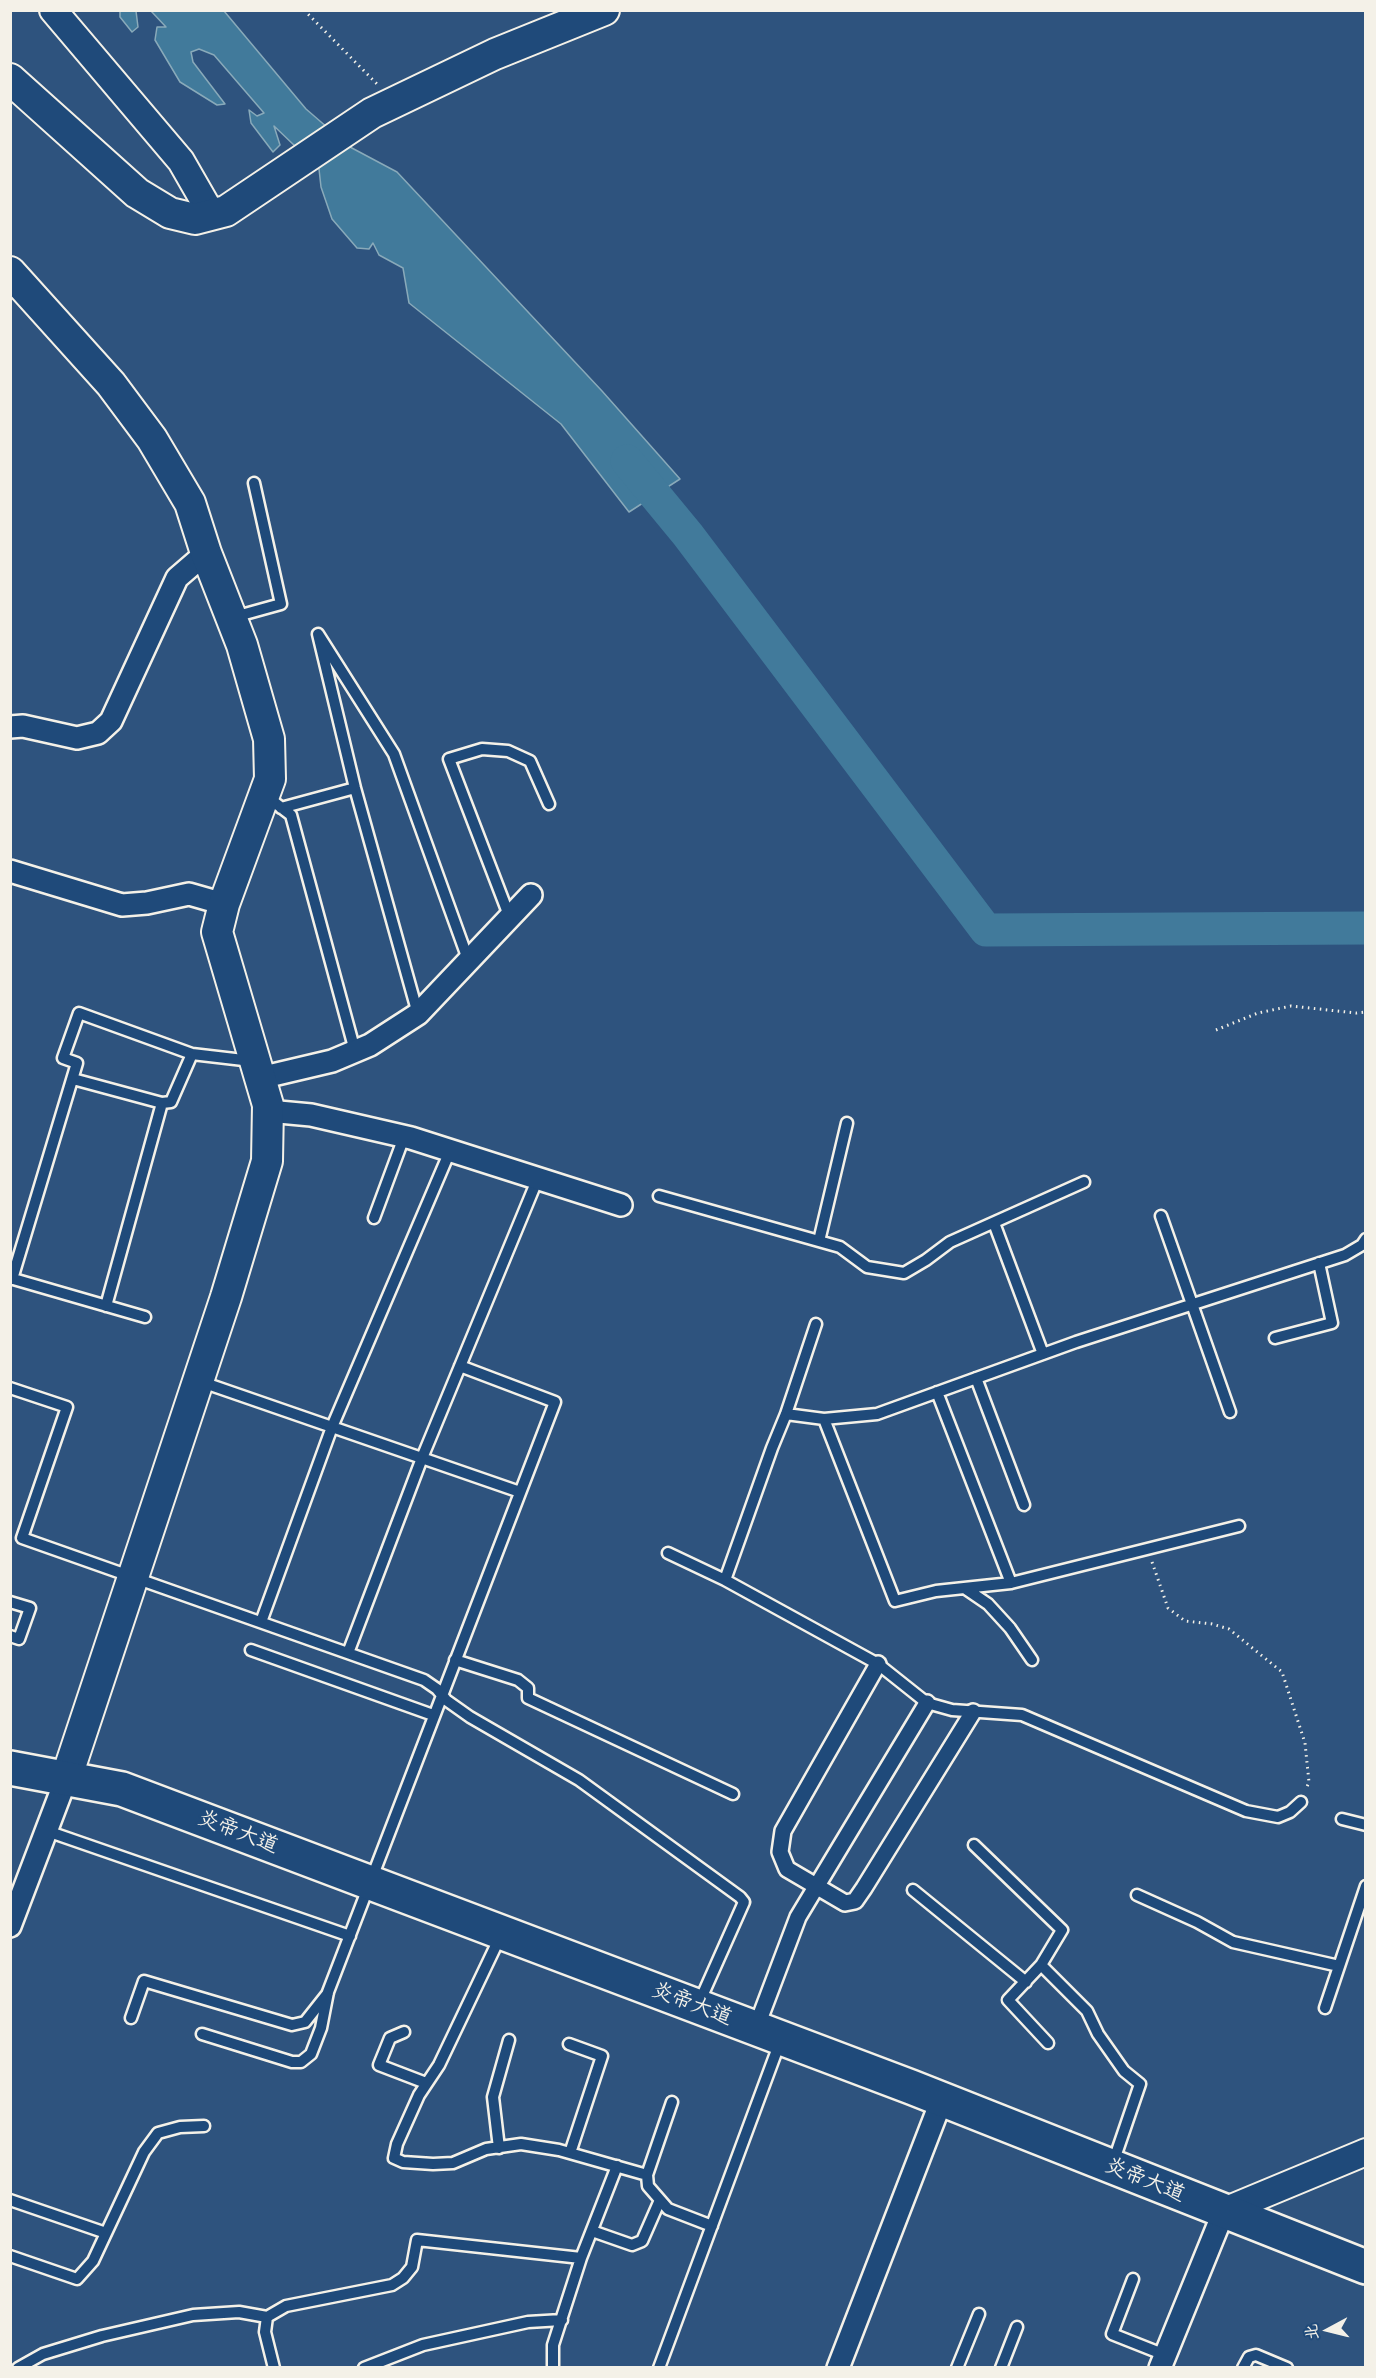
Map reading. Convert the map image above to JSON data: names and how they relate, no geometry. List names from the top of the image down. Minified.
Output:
{"streets":{"main road":["炎帝大道"]},"north":"left"}
